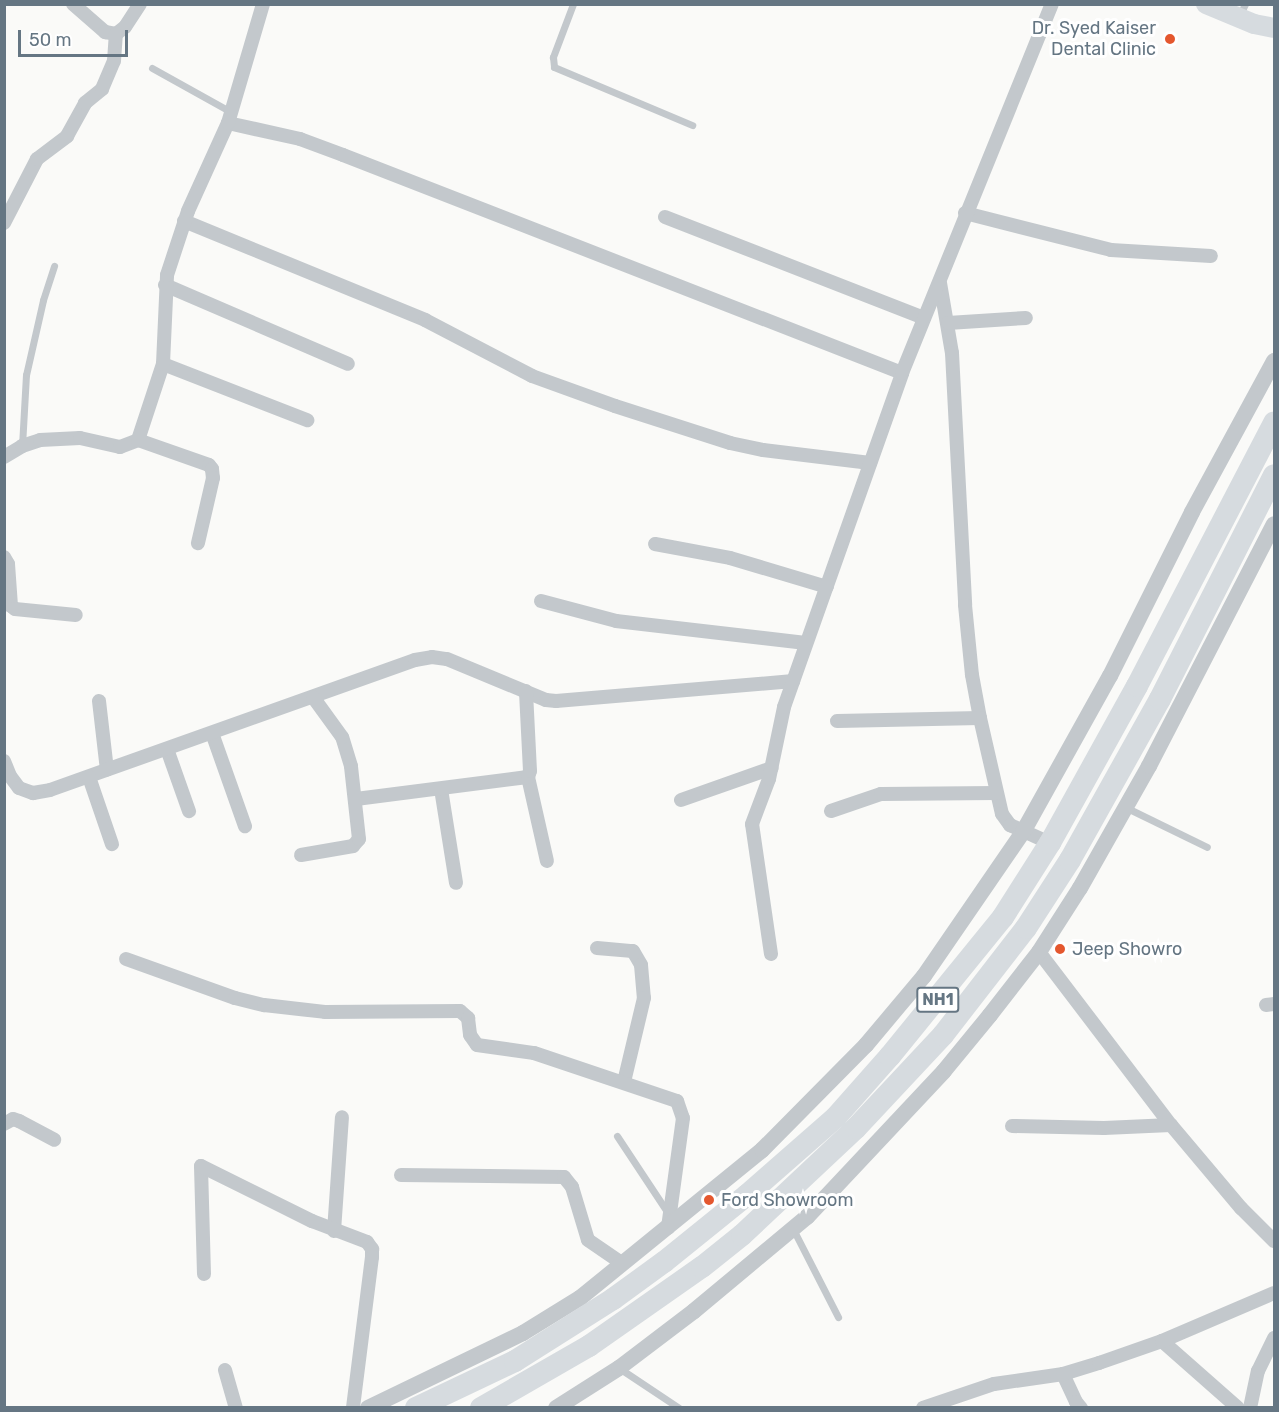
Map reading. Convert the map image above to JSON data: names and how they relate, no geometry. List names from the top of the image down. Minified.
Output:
{"streets":{"highway":["NH1"]},"places":["Dr. Syed Kaiser Dental Clinic","Jeep Showro","Ford Showroom"],"scale_bar":"50 m"}
